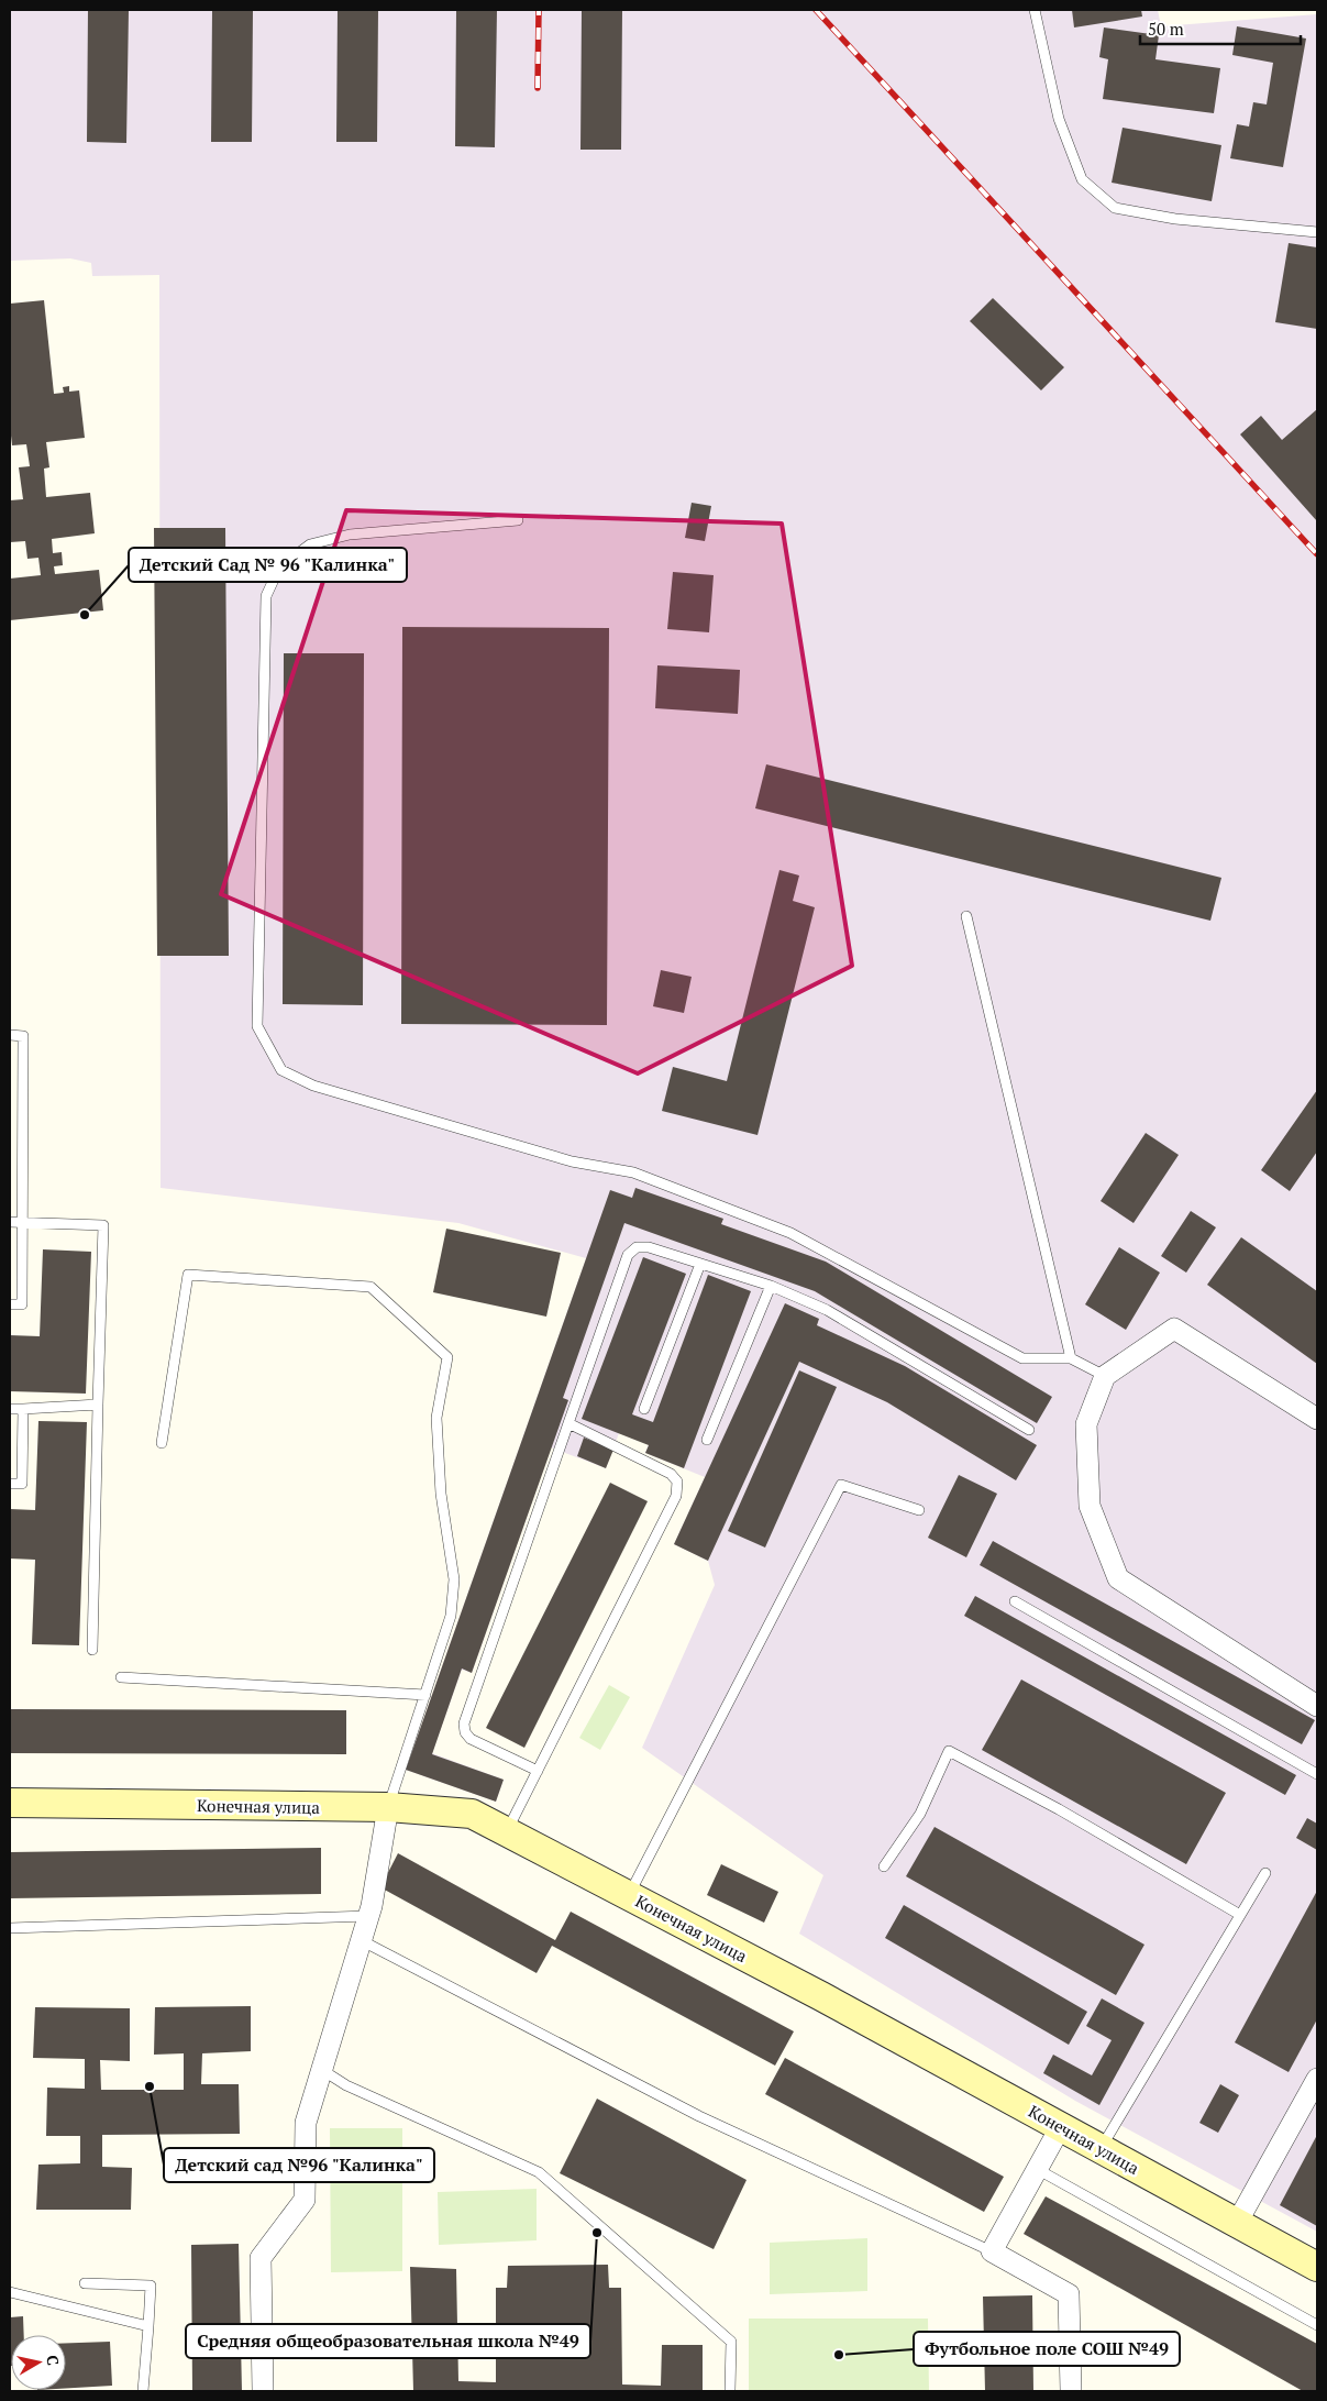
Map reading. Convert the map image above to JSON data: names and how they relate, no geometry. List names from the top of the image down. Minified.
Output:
{"streets":{"street":["Конечная улица"]},"places":["Детский Сад № 96 \"Калинка\"","Детский сад №96 \"Калинка\"","Средняя общеобразовательная школа №49","Футбольное поле СОШ №49"],"scale_bar":"50 m","north":"right"}
